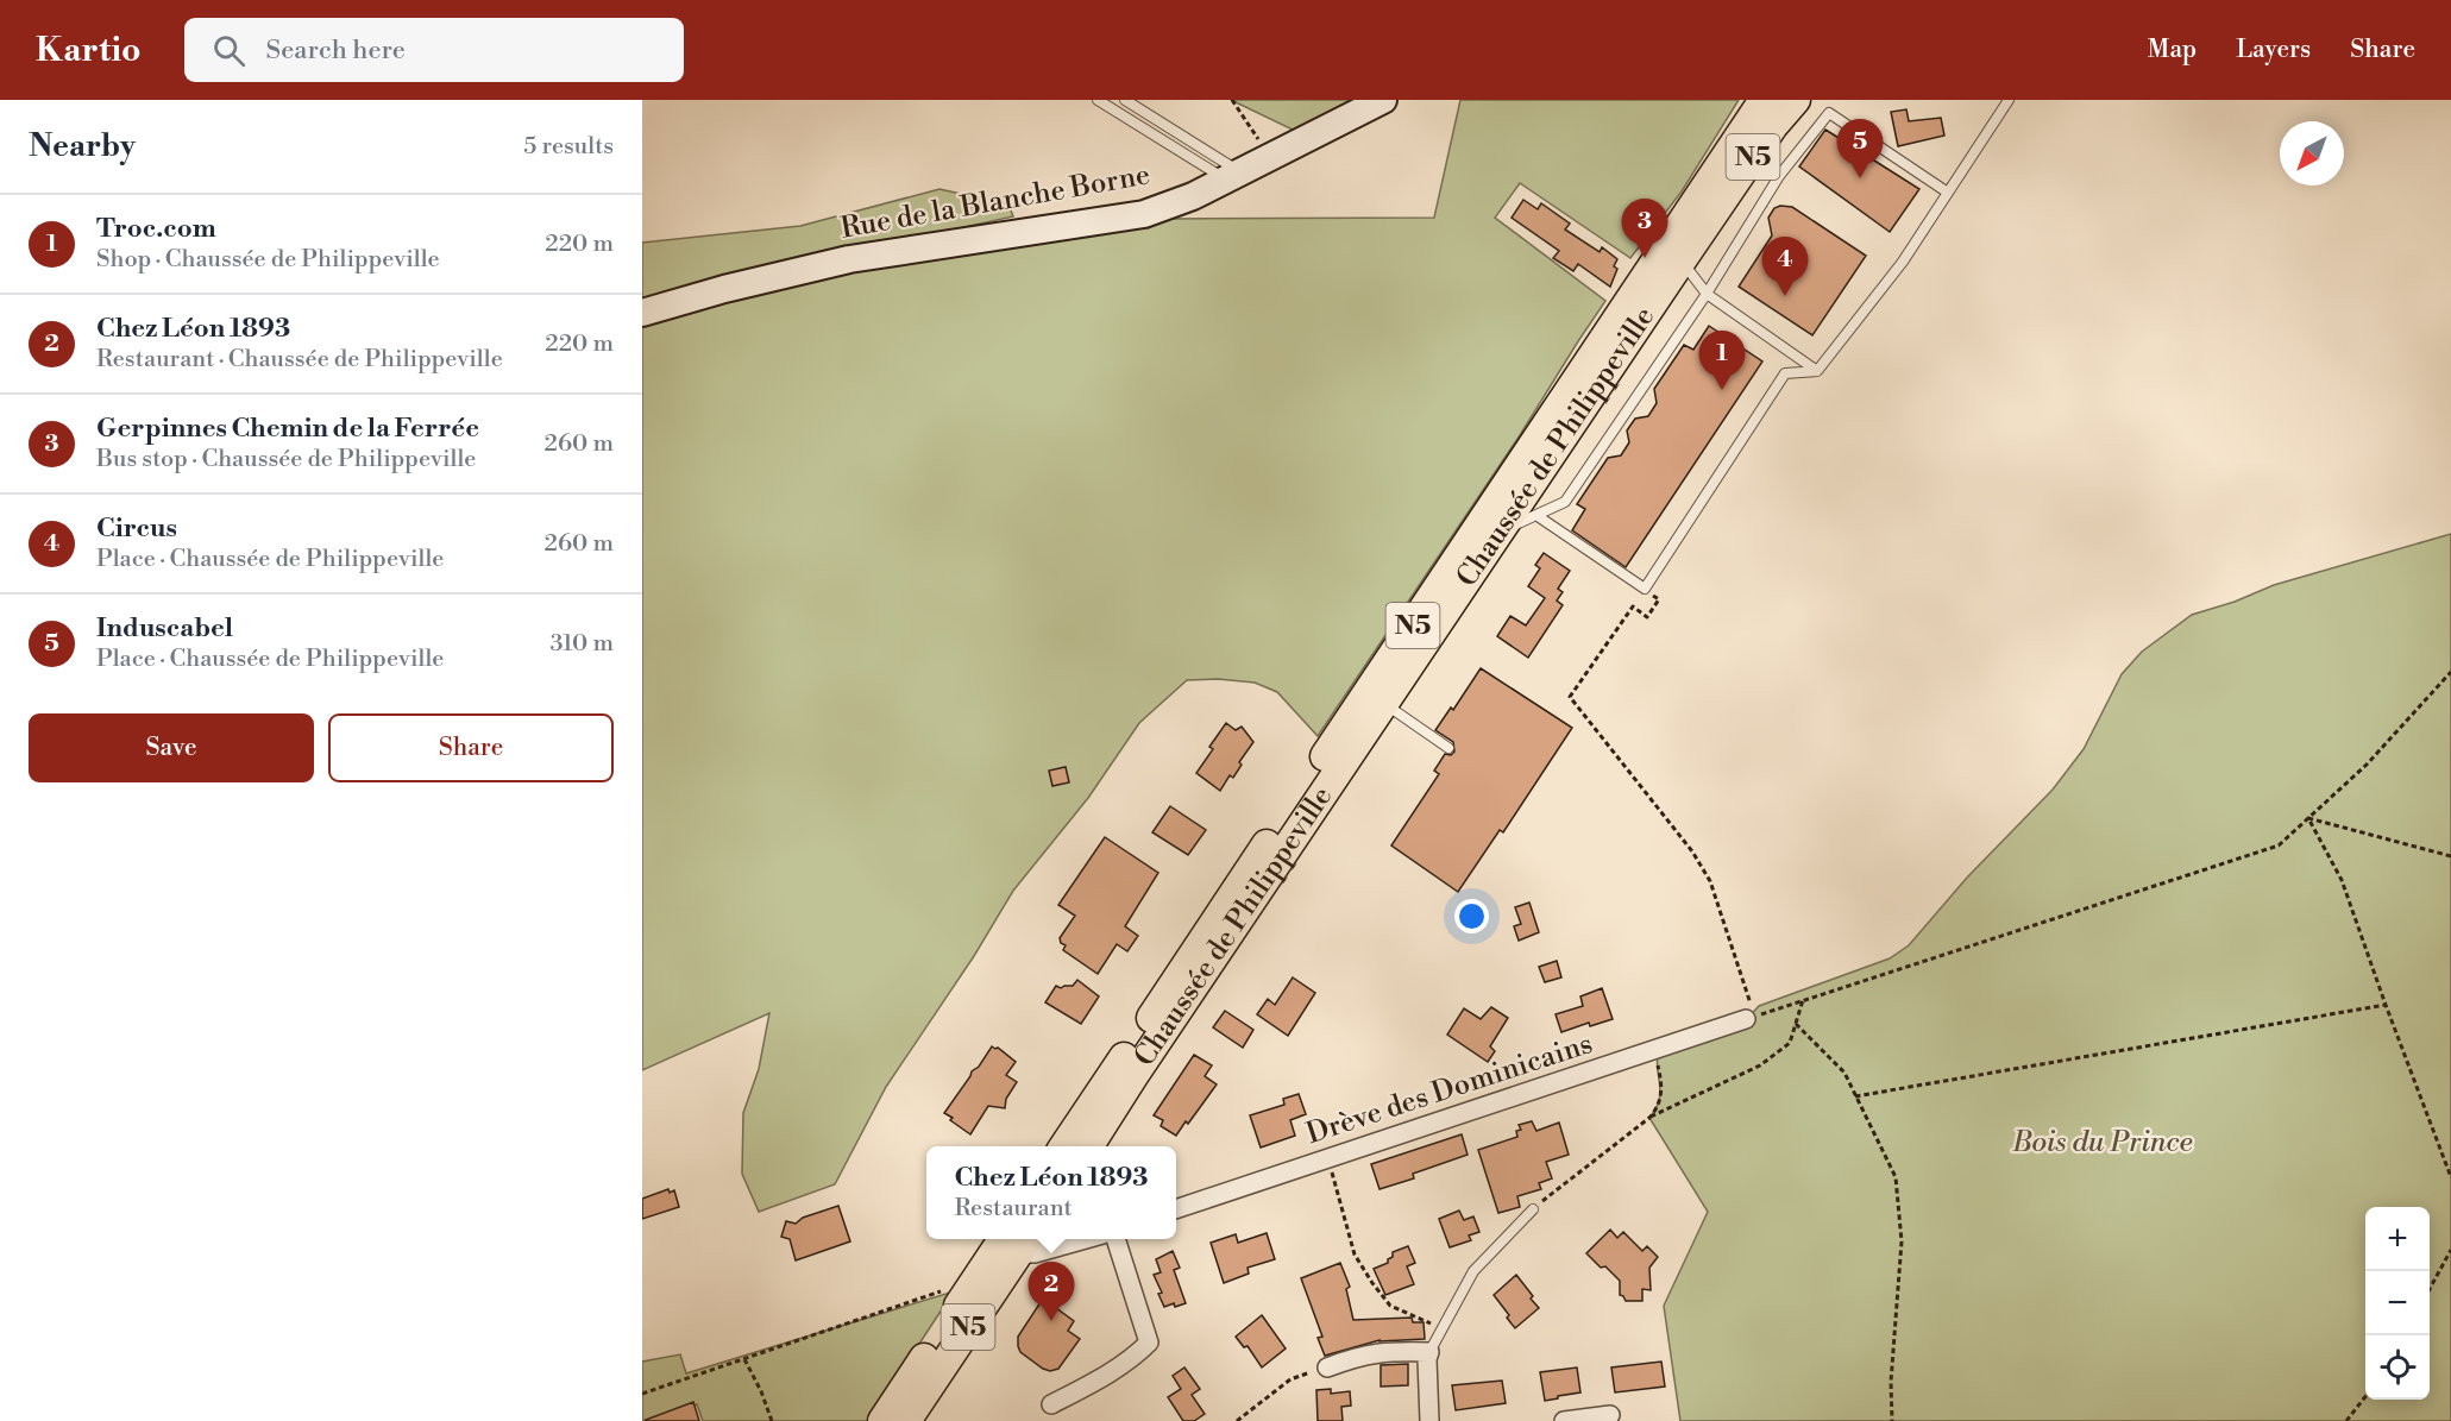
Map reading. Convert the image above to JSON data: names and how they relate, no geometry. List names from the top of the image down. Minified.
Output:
{"streets":{"main road":["N5","Chaussée de Philippeville"],"street":["Rue de la Blanche Borne","Drève des Dominicains"]},"parks":["Bois du Prince"],"north":"bottom left","page":{"header":"Kartio","search":"Search here","nav":["Map","Layers","Share"],"heading":["Nearby","5 results"],"pins":["5","3","4","1","2"],"list":[{"mark":"1","name":"Troc.com","note":"Shop · Chaussée de Philippeville","value":"220 m"},{"mark":"2","name":"Chez Léon 1893","note":"Restaurant · Chaussée de Philippeville","value":"220 m"},{"mark":"3","name":"Gerpinnes Chemin de la Ferrée","note":"Bus stop · Chaussée de Philippeville","value":"260 m"},{"mark":"4","name":"Circus","note":"Place · Chaussée de Philippeville","value":"260 m"},{"mark":"5","name":"Induscabel","note":"Place · Chaussée de Philippeville","value":"310 m"}],"buttons":["Save","Share"],"popup":["Chez Léon 1893","Restaurant"],"map_buttons":["+","−"]}}
